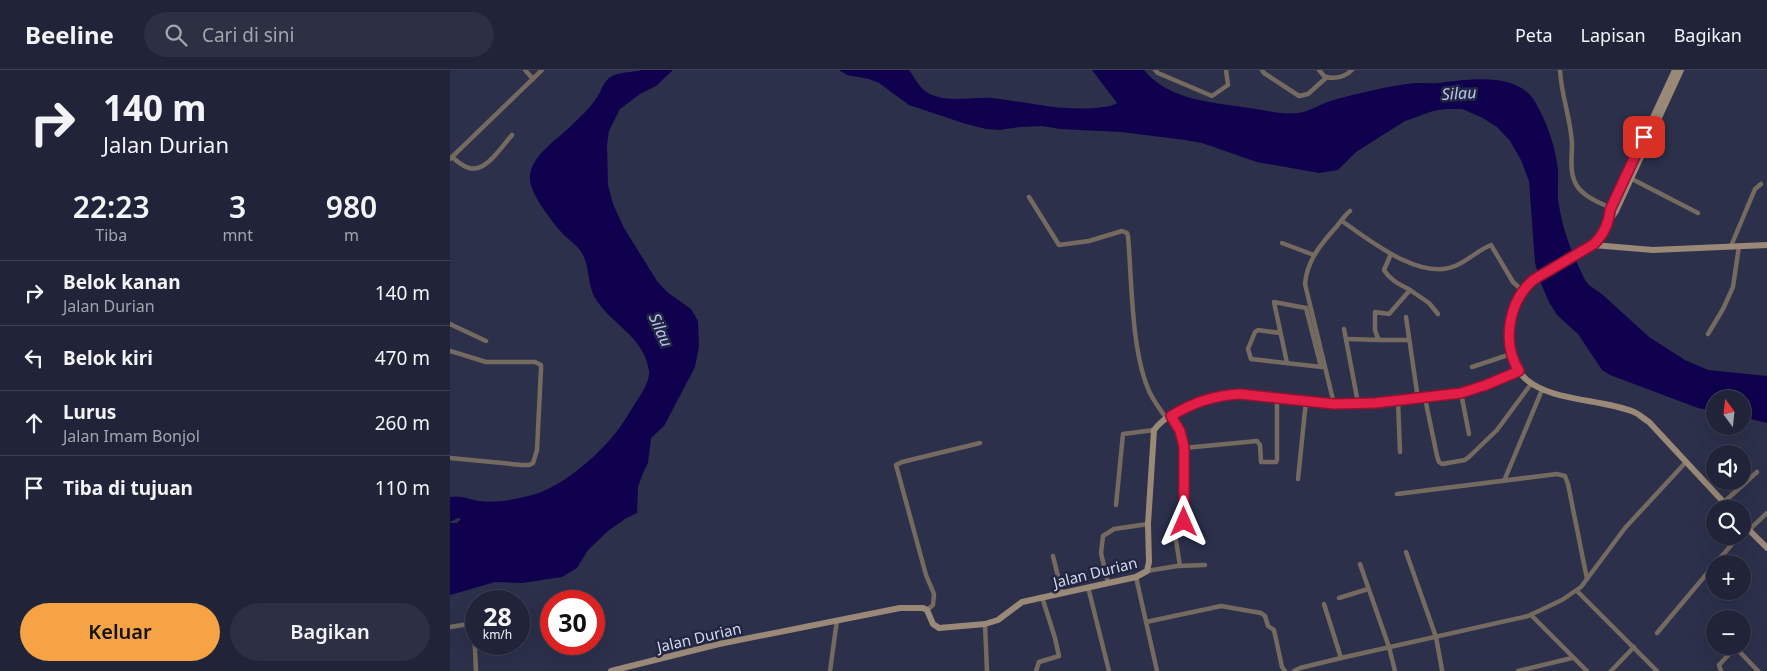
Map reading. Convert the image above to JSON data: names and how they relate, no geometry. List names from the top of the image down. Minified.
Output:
{"streets":{"street":["Jalan Durian"]},"water":["Silau"],"north":"top","page":{"header":"Beeline","search":"Cari di sini","nav":["Peta","Lapisan","Bagikan"],"turn":["140 m","Jalan Durian"],"eta":["22:23","Tiba","3","mnt","980","m"],"list":[{"name":"Belok kanan","note":"Jalan Durian","value":"140 m"},{"name":"Belok kiri","value":"470 m"},{"name":"Lurus","note":"Jalan Imam Bonjol","value":"260 m"},{"name":"Tiba di tujuan","value":"110 m"}],"map_buttons":["+","−"],"speed":"28 km/h","limit":"30","buttons":["Keluar","Bagikan"]}}
